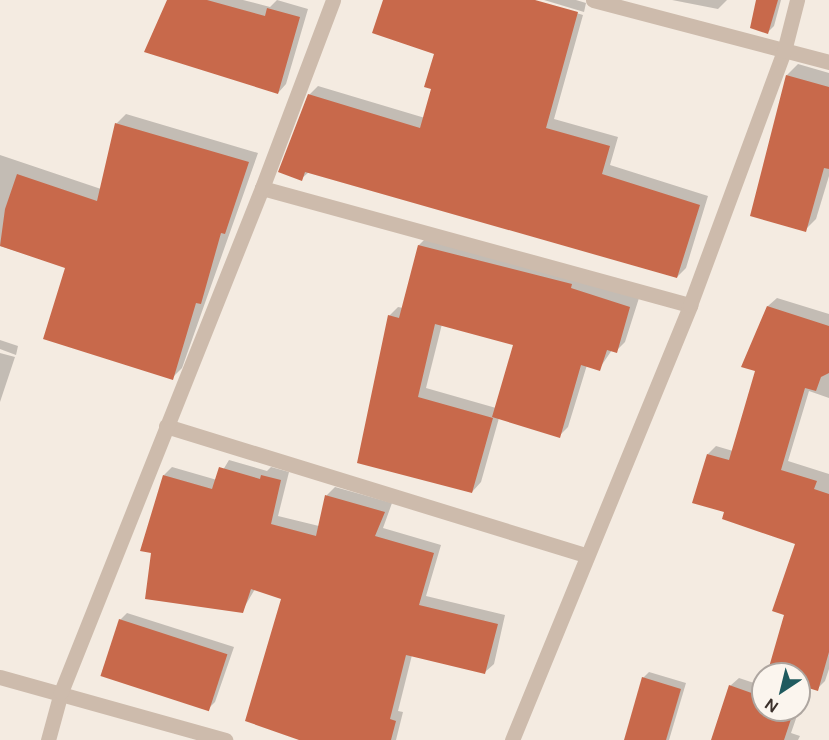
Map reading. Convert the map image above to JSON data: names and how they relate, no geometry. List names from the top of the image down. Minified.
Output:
{"north":"bottom left"}
